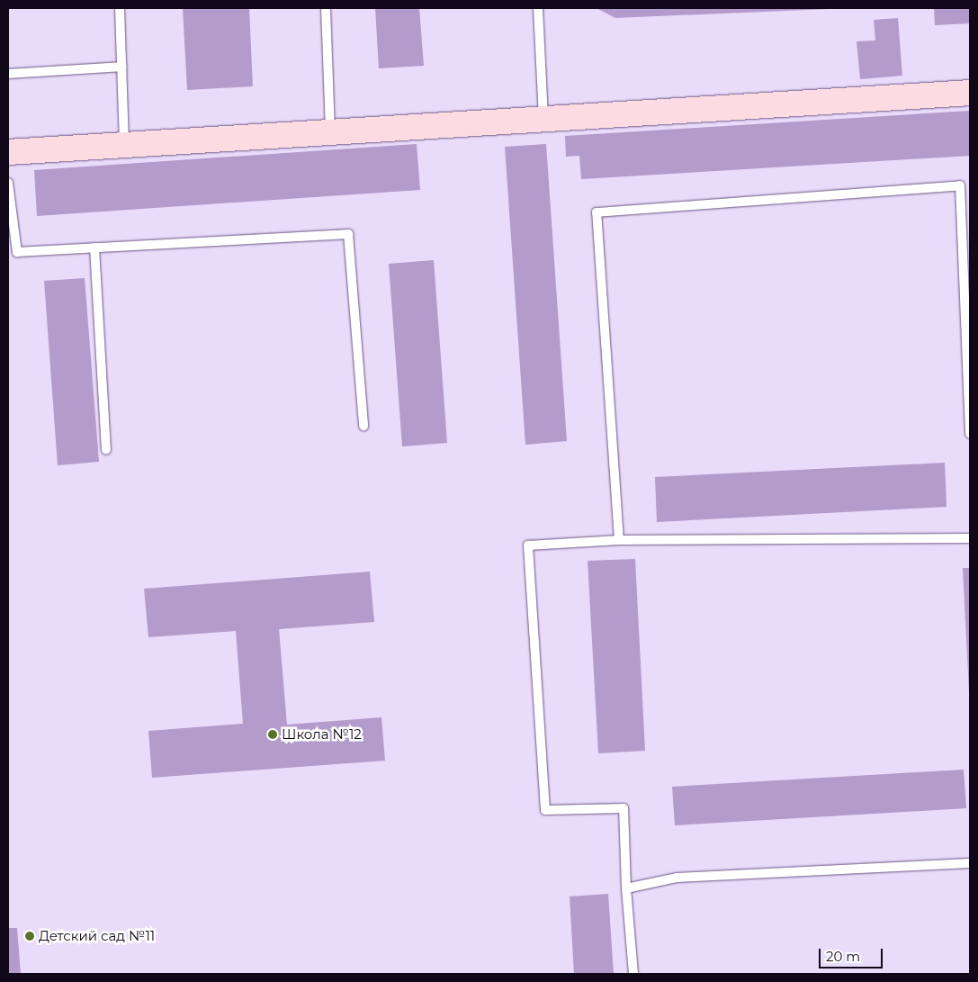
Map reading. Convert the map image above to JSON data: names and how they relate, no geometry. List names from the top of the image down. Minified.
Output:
{"places":["Школа №12","Детский сад №11"],"scale_bar":"20 m"}
